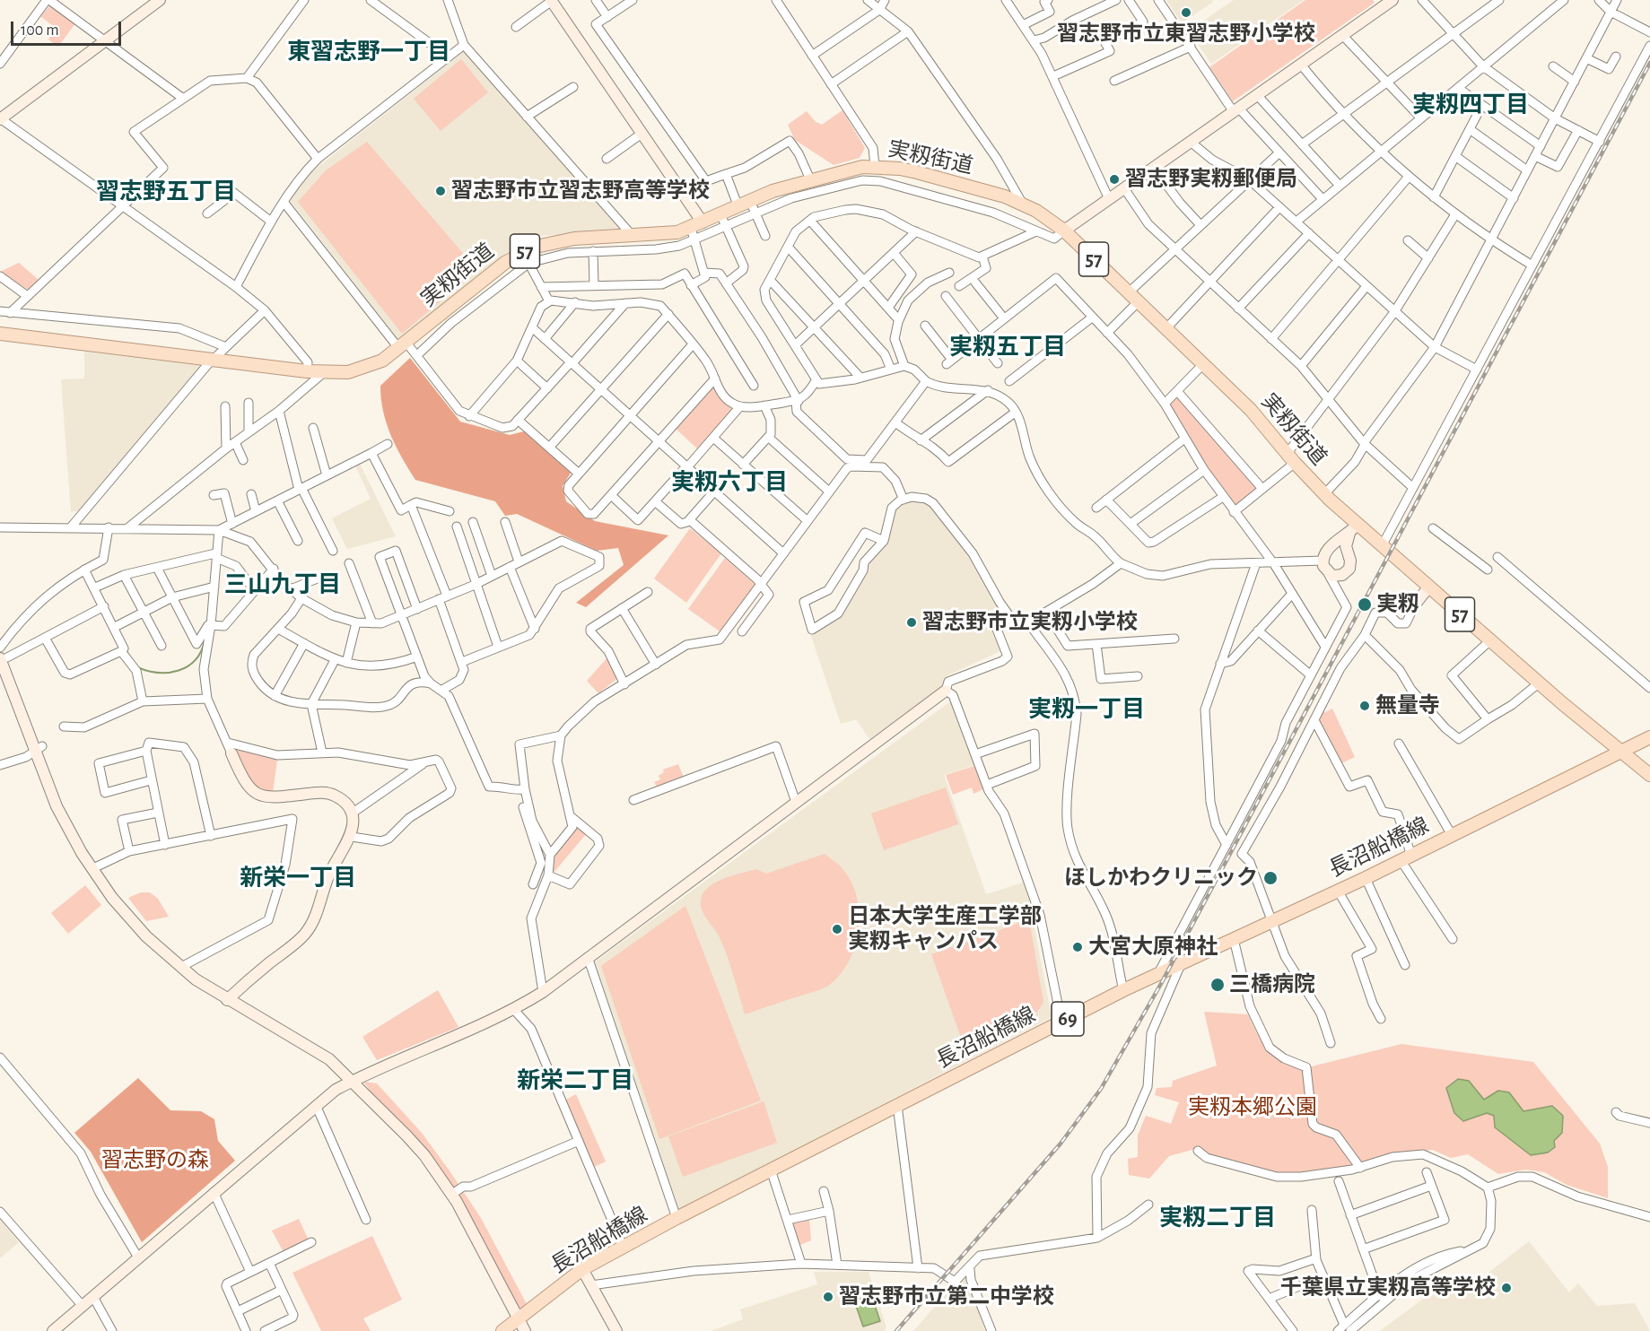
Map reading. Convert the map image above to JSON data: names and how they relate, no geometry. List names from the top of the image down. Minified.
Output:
{"streets":{"main road":["実籾街道","57","長沼船橋線","69"]},"crossings":[["実籾街道","長沼船橋線"]],"districts":["東習志野一丁目","実籾四丁目","習志野五丁目","実籾五丁目","実籾六丁目","三山九丁目","実籾一丁目","新栄一丁目","新栄二丁目","実籾二丁目"],"parks":["実籾本郷公園","習志野の森"],"places":["習志野市立東習志野小学校","習志野実籾郵便局","習志野市立習志野高等学校","実籾","習志野市立実籾小学校","無量寺","ほしかわクリニック","日本大学生産工学部 実籾キャンパス","大宮大原神社","三橋病院","千葉県立実籾高等学校","習志野市立第二中学校"],"scale_bar":"100 m"}
